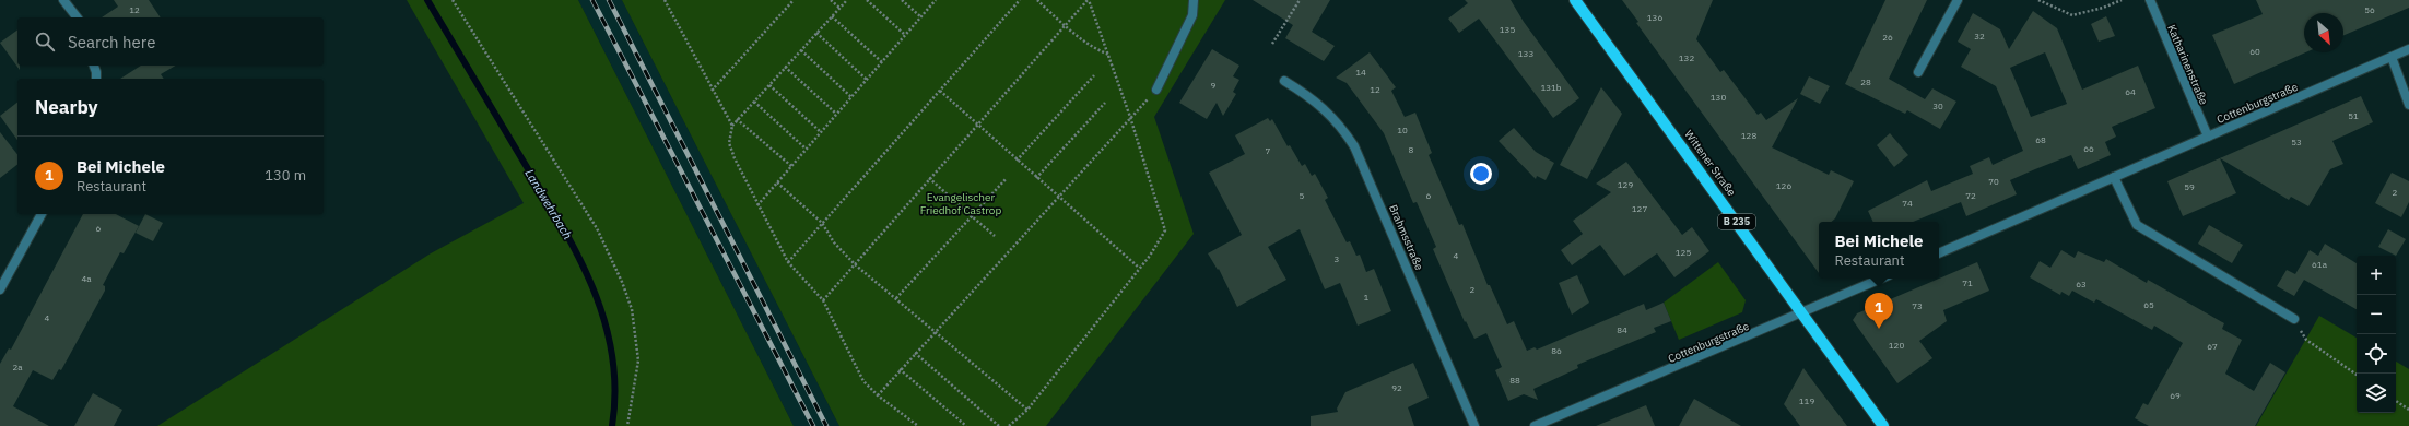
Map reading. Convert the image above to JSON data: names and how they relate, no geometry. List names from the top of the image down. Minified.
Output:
{"streets":{"main road":["Wittener Straße","B 235"],"street":["Katharinenstraße","Cottenburgstraße","Brahmsstraße"]},"crossings":[["Katharinenstraße","Cottenburgstraße"],["Cottenburgstraße","Wittener Straße"]],"water":["Landwehrbach"],"parks":["Evangelischer Friedhof Castrop"],"house_numbers":["12","56","136","135","32","26","60","133","132","14","28","9","131b","12","64","130","30","51","10","128","68","53","66","8","7","70","129","126","59","2","5","6","72","74","127","6","125","4","3","61a","4a","71","63","2","1","65","73","4","84","120","67","86","2a","88","92","69","119"],"north":"bottom right","page":{"search":"Search here","heading":"Nearby","list":[{"mark":"1","name":"Bei Michele","note":"Restaurant","value":"130 m"}],"popup":["Bei Michele","Restaurant"],"map_buttons":["+","−"],"pins":"1"}}
